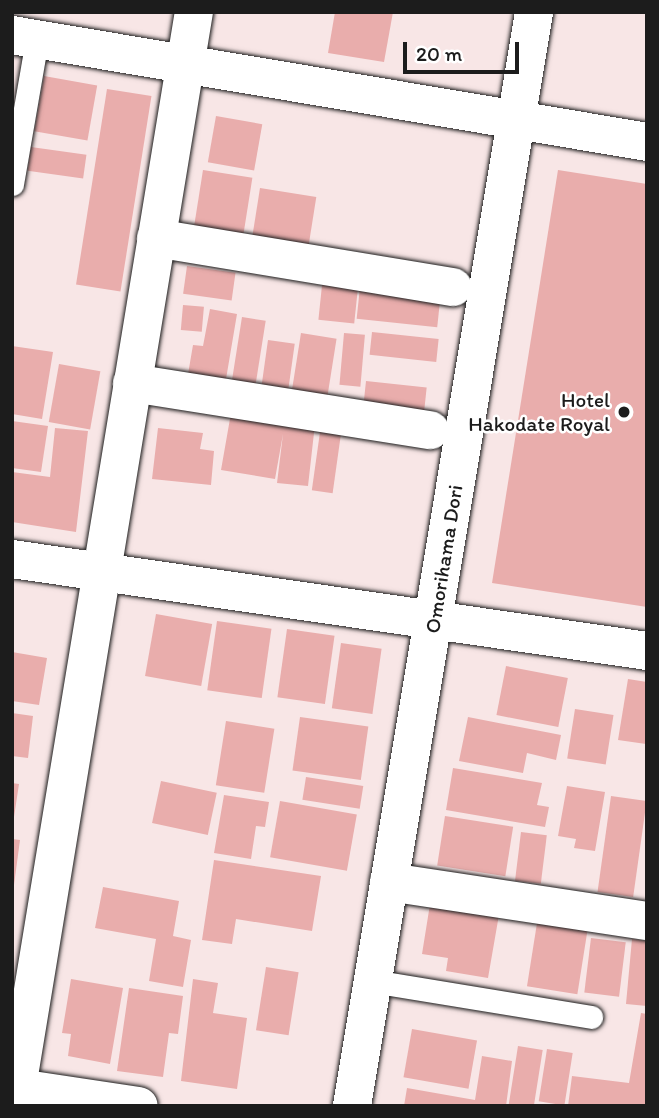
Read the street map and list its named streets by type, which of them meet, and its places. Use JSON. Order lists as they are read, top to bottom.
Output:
{
  "streets": {
    "street": ["Omorihama Dori"]
  },
  "places": ["Hotel Hakodate Royal"],
  "scale_bar": "20 m"
}
